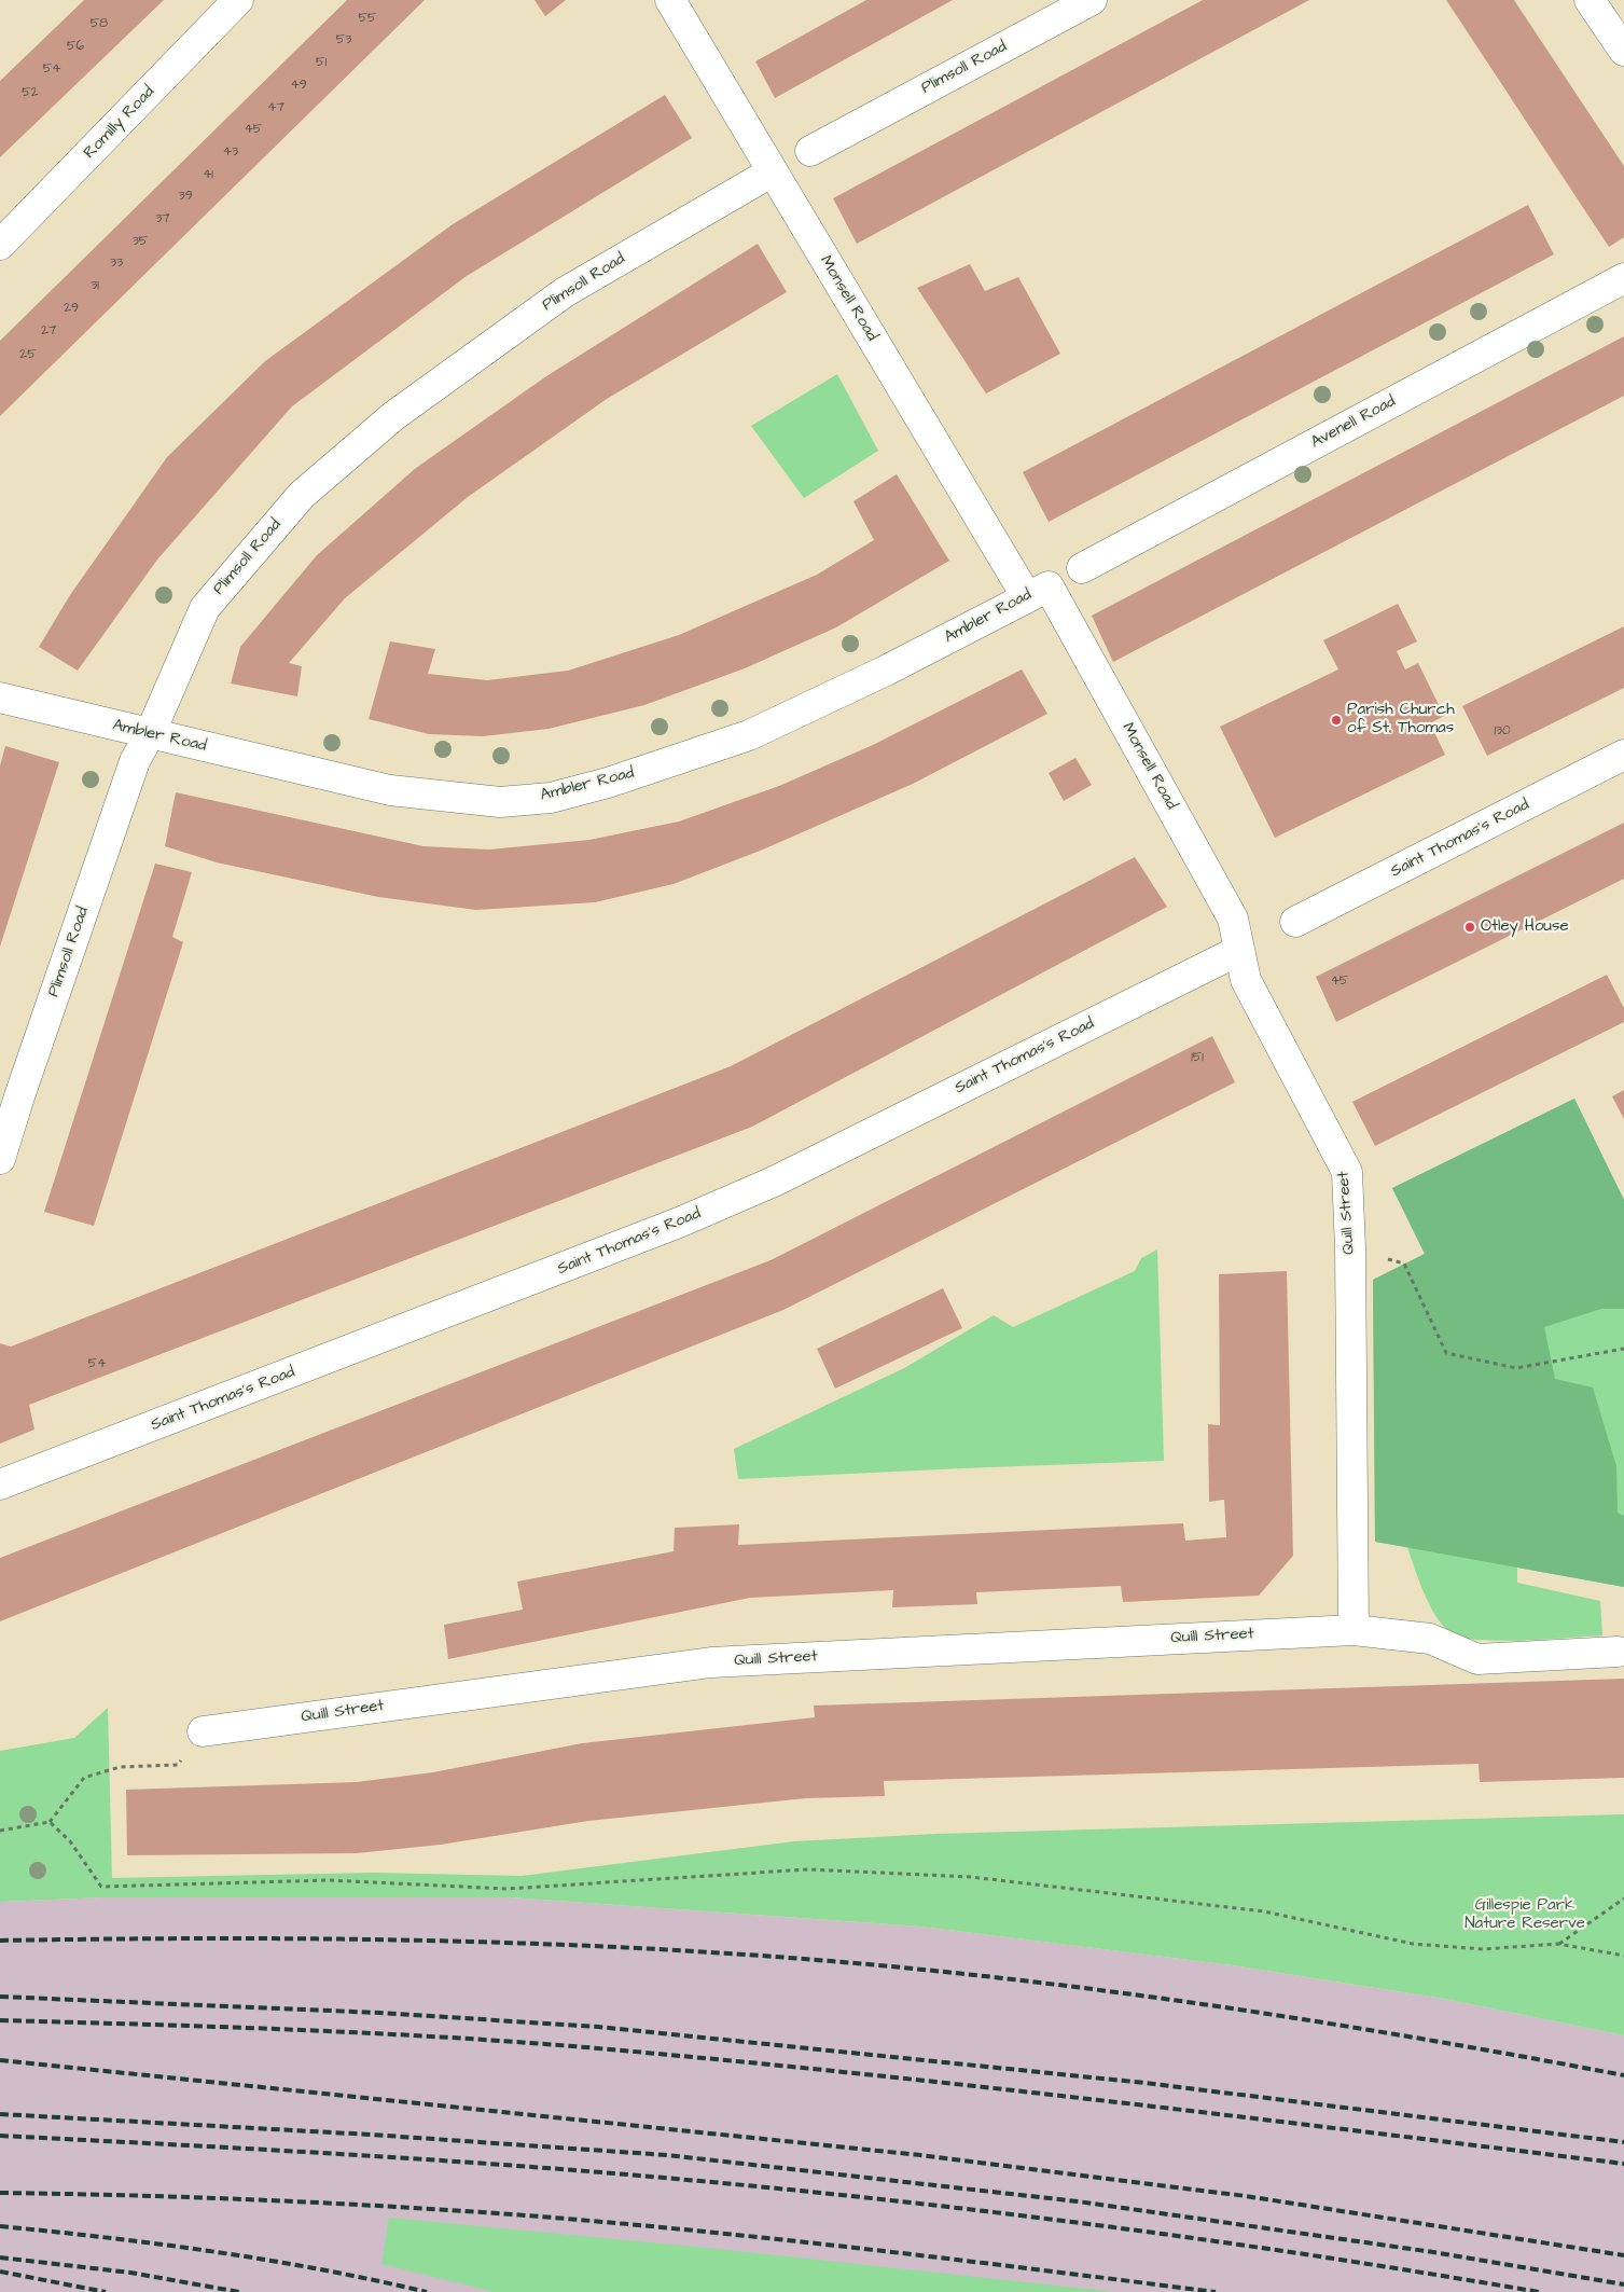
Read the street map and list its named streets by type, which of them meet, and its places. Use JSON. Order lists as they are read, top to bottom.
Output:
{
  "streets": {
    "street": [
      "Plimsoll Road",
      "Romilly Road",
      "Monsell Road",
      "Avenell Road",
      "Ambler Road",
      "Saint Thomas's Road",
      "Quill Street"
    ]
  },
  "crossings": [
    ["Plimsoll Road", "Monsell Road"],
    ["Plimsoll Road", "Ambler Road"],
    ["Monsell Road", "Ambler Road"],
    ["Monsell Road", "Saint Thomas's Road"],
    ["Monsell Road", "Quill Street"],
    ["Saint Thomas's Road", "Quill Street"]
  ],
  "parks": ["Gillespie Park Nature Reserve"],
  "places": ["Parish Church of St. Thomas", "Otley House"],
  "house_numbers": [
    "55",
    "58",
    "53",
    "56",
    "51",
    "54",
    "49",
    "52",
    "47",
    "45",
    "43",
    "41",
    "39",
    "37",
    "35",
    "33",
    "31",
    "29",
    "27",
    "25",
    "130",
    "45",
    "151",
    "54"
  ]
}
